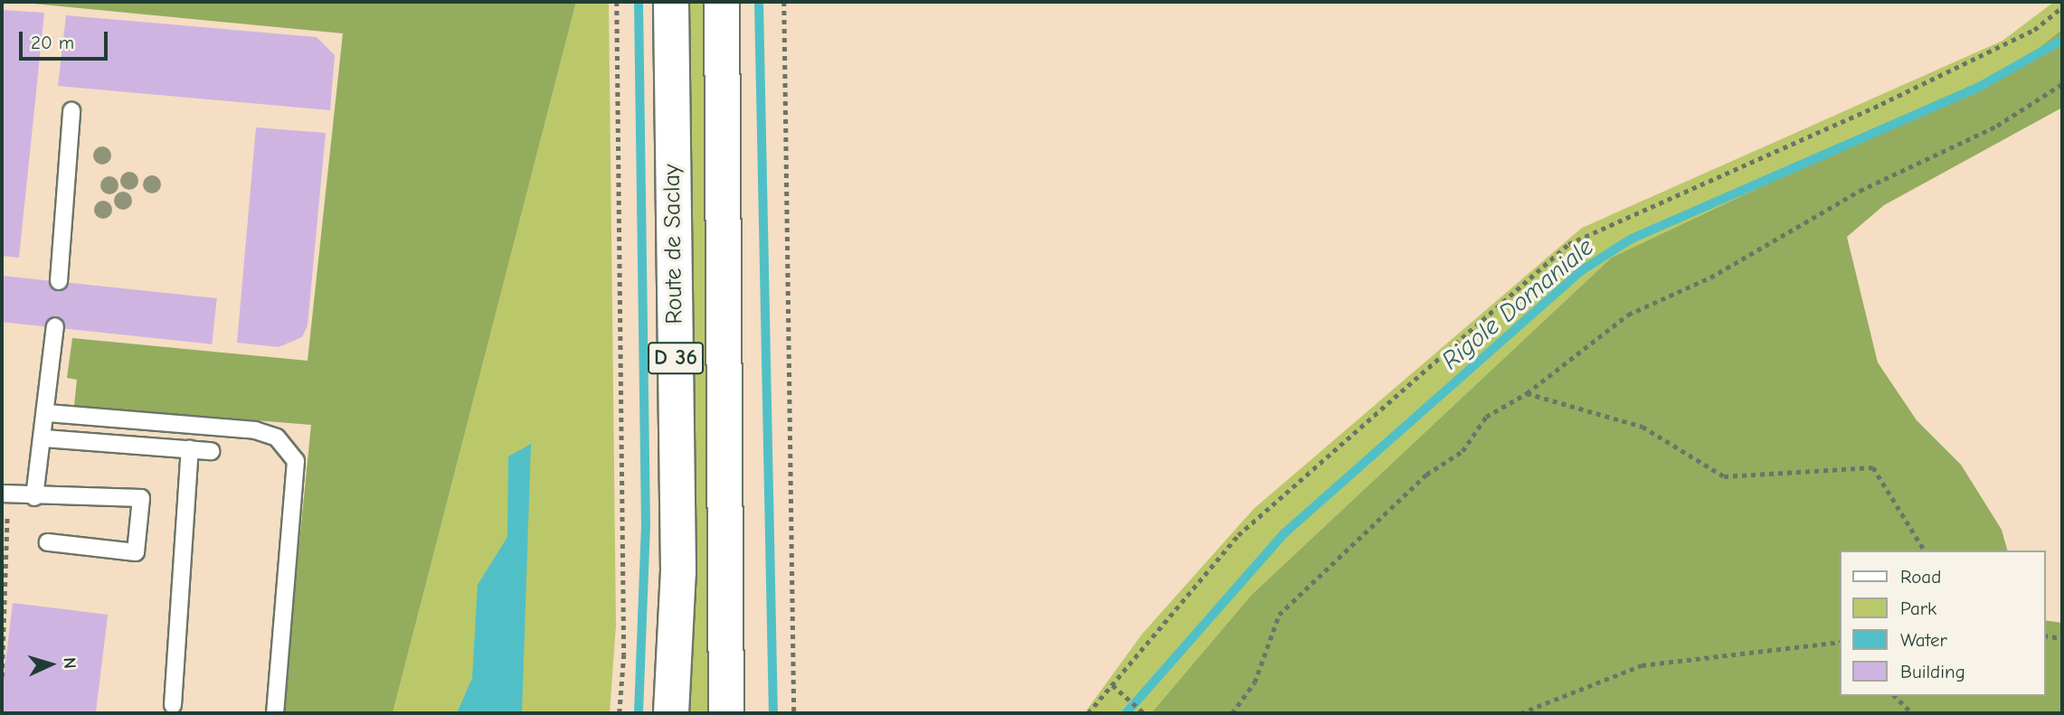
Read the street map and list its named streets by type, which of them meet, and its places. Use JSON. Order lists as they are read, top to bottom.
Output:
{
  "streets": {
    "main road": ["Route de Saclay", "D 36"]
  },
  "water": ["Rigole Domaniale"],
  "legend": [
    "Road",
    "Park",
    "Water",
    "Building"
  ],
  "scale_bar": "20 m",
  "north": "right"
}
